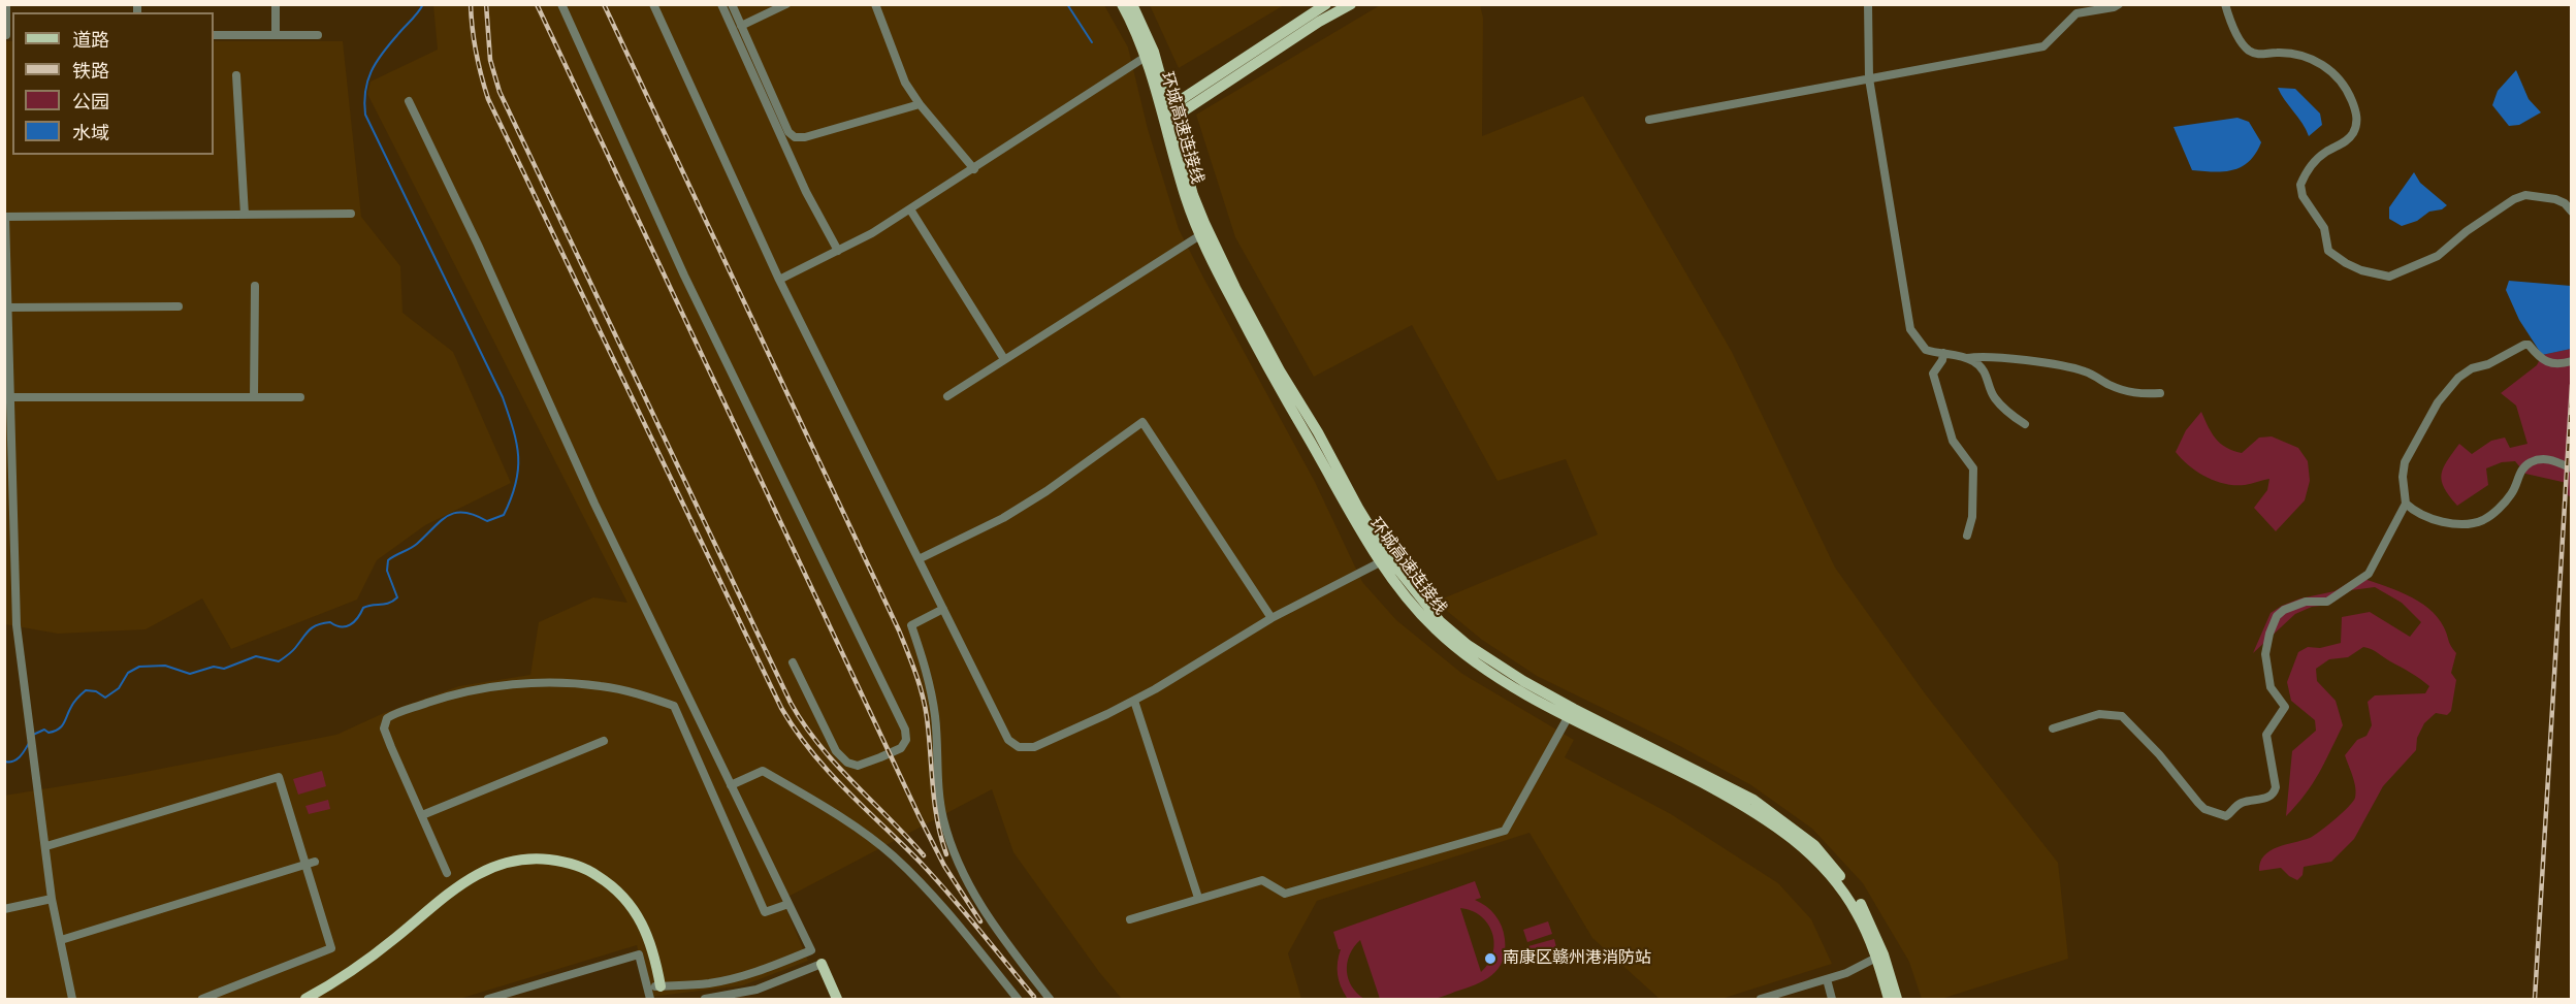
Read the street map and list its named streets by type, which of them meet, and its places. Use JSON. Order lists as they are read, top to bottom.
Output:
{
  "streets": {
    "main road": ["环城高速连接线"]
  },
  "places": ["南康区赣州港消防站"],
  "legend": [
    "道路",
    "铁路",
    "公园",
    "水域"
  ]
}
